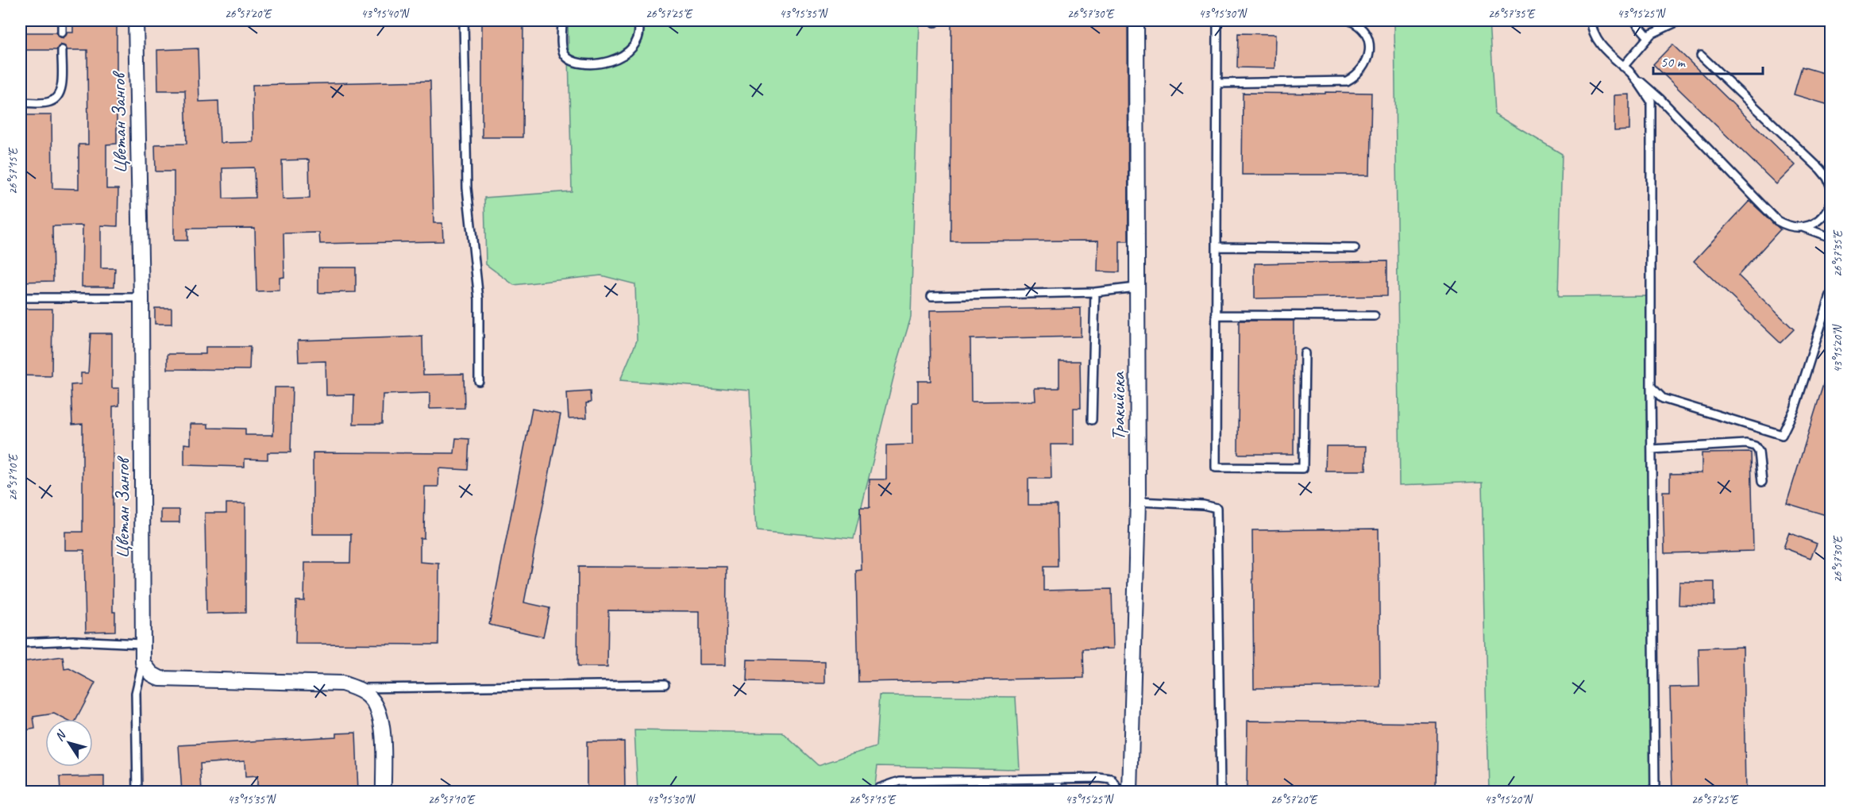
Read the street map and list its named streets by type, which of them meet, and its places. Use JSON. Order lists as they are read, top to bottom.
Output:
{
  "streets": {
    "street": ["Цветан Зангов", "Тракийска"]
  },
  "scale_bar": "50 m",
  "north": "top left",
  "coordinates": [
    "26°57'20\"E",
    "43°15'40\"N",
    "26°57'25\"E",
    "43°15'35\"N",
    "26°57'30\"E",
    "43°15'30\"N",
    "26°57'35\"E",
    "43°15'25\"N",
    "26°57'15\"E",
    "43°15'20\"N",
    "26°57'10\"E"
  ]
}
